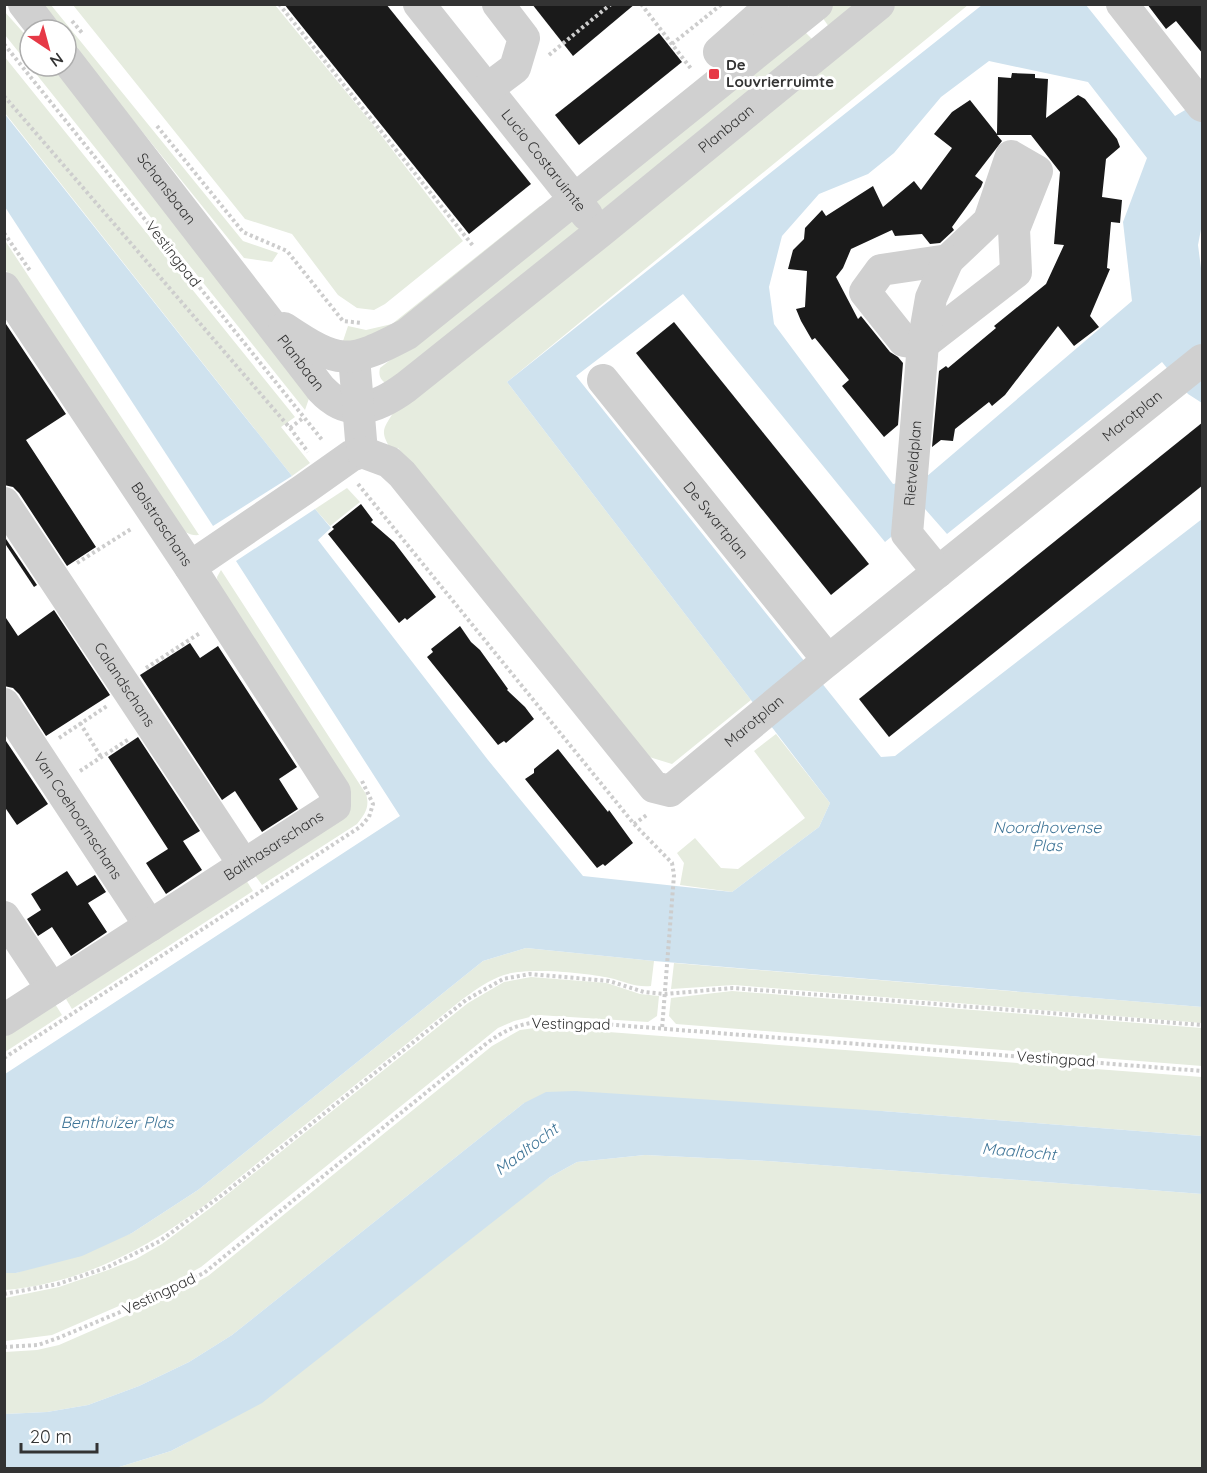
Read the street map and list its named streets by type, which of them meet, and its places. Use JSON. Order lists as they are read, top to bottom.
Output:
{
  "streets": {
    "street": [
      "Planbaan",
      "Lucio Costaruimte",
      "Schansbaan",
      "Marotplan",
      "Rietveldplan",
      "Bolstraschans",
      "De Swartplan",
      "Calandschans",
      "Van Coehoornschans",
      "Balthasarschans"
    ],
    "path": ["Vestingpad"]
  },
  "crossings": [
    ["Planbaan", "Lucio Costaruimte"],
    ["Planbaan", "Schansbaan"],
    ["Vestingpad", "Marotplan"],
    ["Vestingpad", "Bolstraschans"],
    ["Marotplan", "Rietveldplan"],
    ["Marotplan", "Bolstraschans"],
    ["Marotplan", "De Swartplan"],
    ["Bolstraschans", "Balthasarschans"],
    ["Calandschans", "Balthasarschans"],
    ["Van Coehoornschans", "Balthasarschans"]
  ],
  "water": ["Noordhovense Plas", "Benthuizer Plas", "Maaltocht"],
  "places": {
    "transit": ["De Louvrierruimte"]
  },
  "scale_bar": "20 m",
  "north": "bottom right"
}
